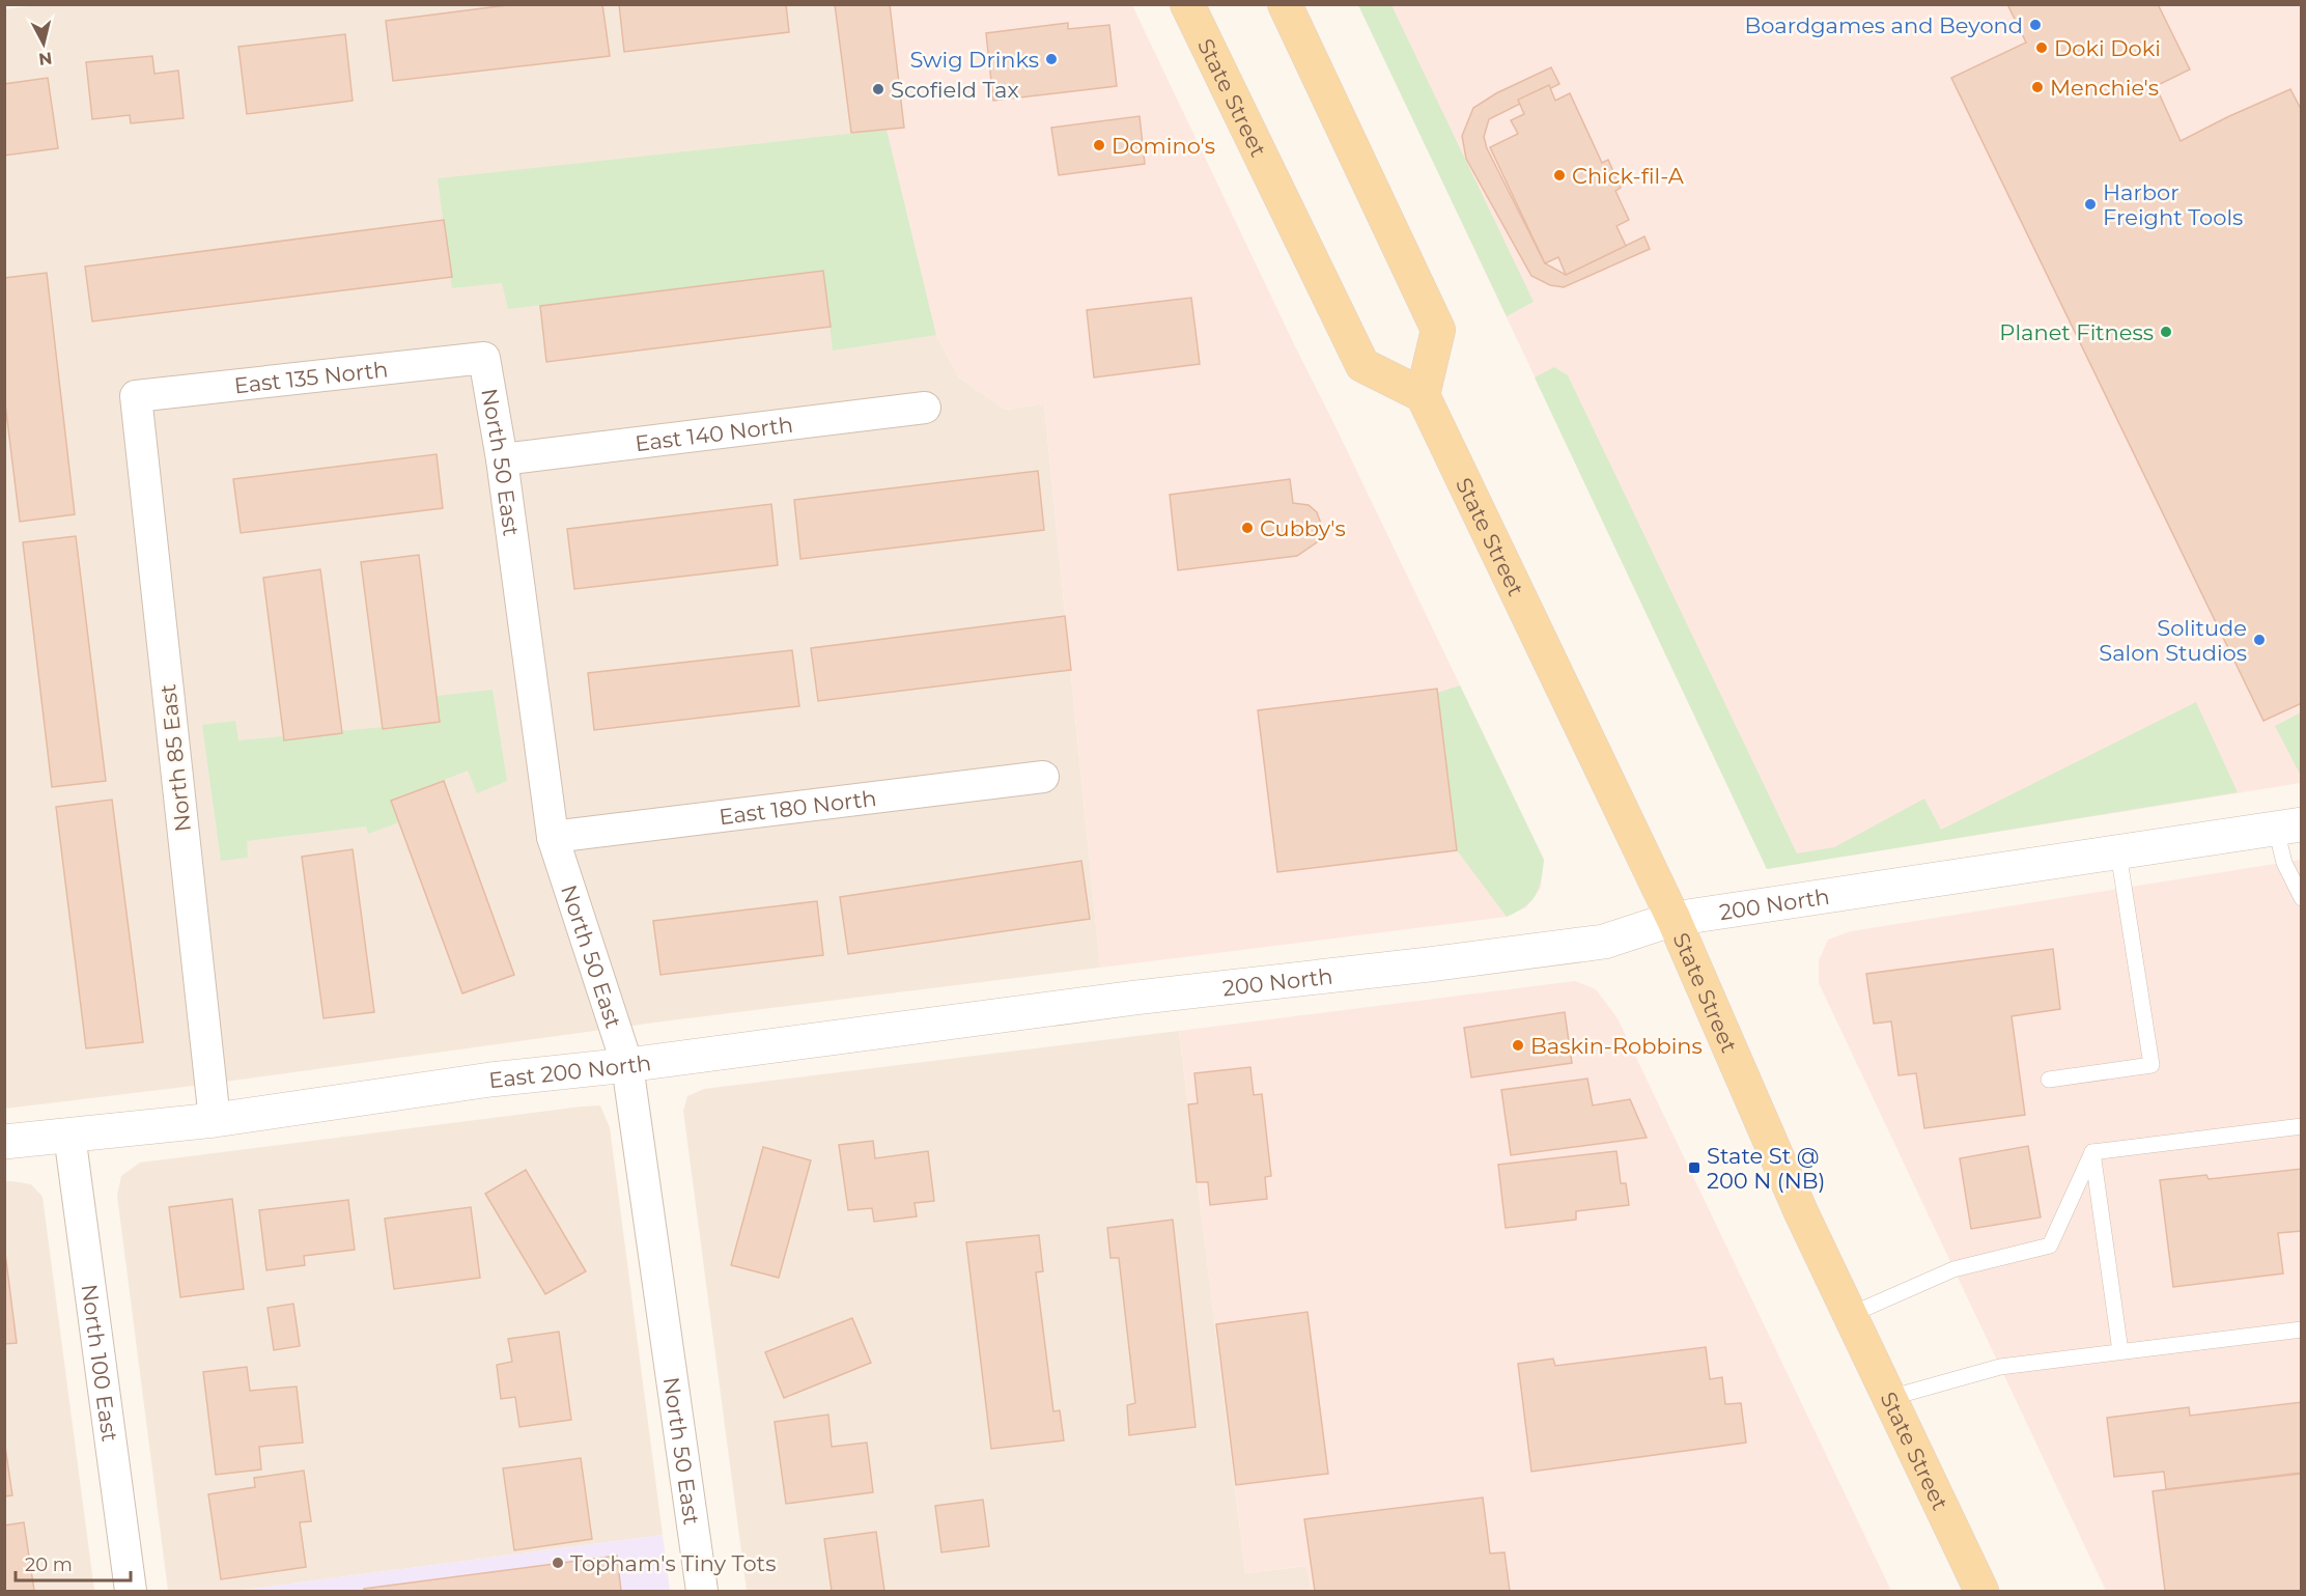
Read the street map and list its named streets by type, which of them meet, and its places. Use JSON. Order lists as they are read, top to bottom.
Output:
{
  "streets": {
    "main road": ["State Street"],
    "street": [
      "East 135 North",
      "East 140 North",
      "North 50 East",
      "North 85 East",
      "East 180 North",
      "200 North",
      "East 200 North",
      "North 100 East"
    ]
  },
  "crossings": [
    ["State Street", "200 North"],
    ["East 135 North", "North 50 East"],
    ["East 135 North", "North 85 East"],
    ["East 140 North", "North 50 East"],
    ["North 50 East", "East 180 North"],
    ["North 50 East", "East 200 North"],
    ["North 85 East", "East 200 North"],
    ["200 North", "East 200 North"],
    ["East 200 North", "North 100 East"]
  ],
  "places": {
    "other": [
      "Boardgames and Beyond",
      "Doki Doki",
      "Swig Drinks",
      "Menchie's",
      "Scofield Tax",
      "Domino's",
      "Chick-fil-A",
      "Harbor Freight Tools",
      "Planet Fitness",
      "Cubby's",
      "Solitude Salon Studios",
      "Baskin-Robbins",
      "Topham's Tiny Tots"
    ],
    "transit": ["State St @ 200 N (NB)"]
  },
  "scale_bar": "20 m",
  "north": "bottom"
}
